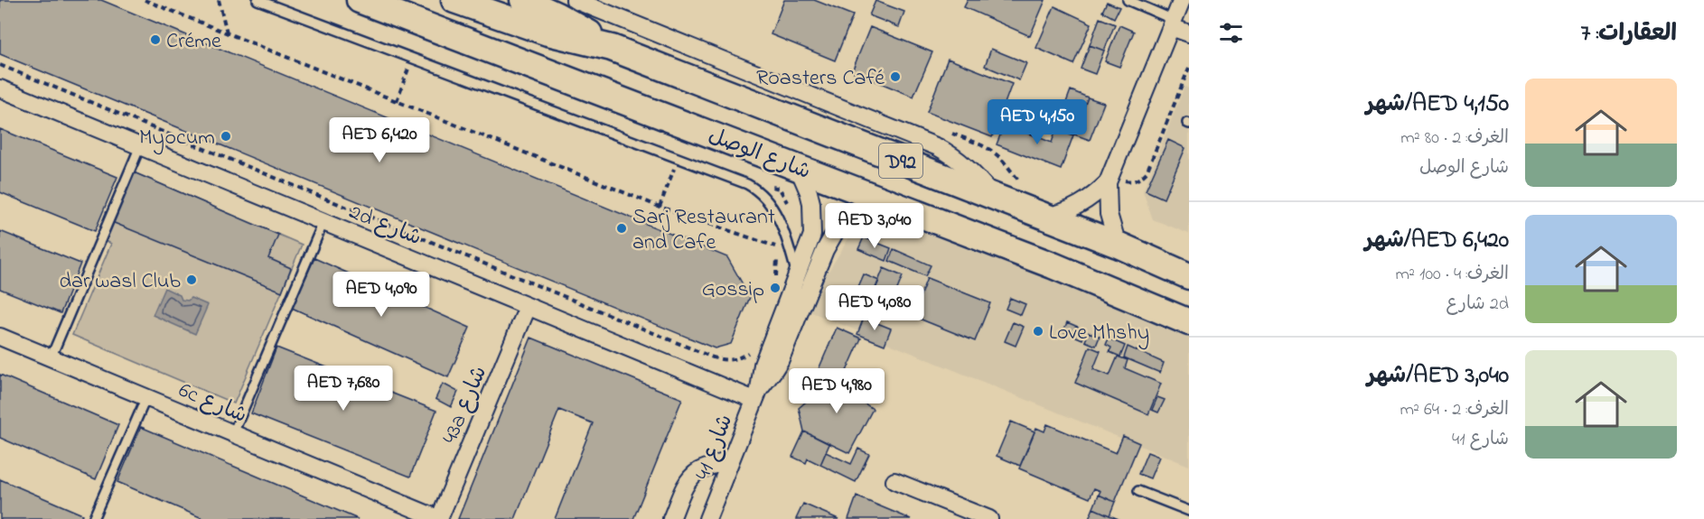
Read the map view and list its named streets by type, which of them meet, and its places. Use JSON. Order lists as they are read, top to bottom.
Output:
{
  "streets": {
    "main road": ["شارع الوصل", "D92"],
    "street": [
      "2d شارع",
      "6c شارع",
      "43a شارع",
      "شارع 41"
    ]
  },
  "crossings": [
    ["شارع الوصل", "شارع 41"],
    ["2d شارع", "43a شارع"],
    ["2d شارع", "شارع 41"],
    ["6c شارع", "43a شارع"]
  ],
  "places": [
    "Créme",
    "Roasters Café",
    "Myocum",
    "Sarj Restaurant and Cafe",
    "dar wasl Club",
    "Gossip",
    "Love Mhshy"
  ],
  "page": {
    "heading": "العقارات: 7",
    "list": [
      {
        "name": "AED 4,150/شهر",
        "note": "الغرف: 2 · 80 m² · شارع الوصل"
      },
      {
        "name": "AED 6,420/شهر",
        "note": "الغرف: 4 · 100 m² · 2d شارع"
      },
      {
        "name": "AED 3,040/شهر",
        "note": "الغرف: 2 · 64 m² · شارع 41"
      }
    ],
    "price": [
      "AED 4,150",
      "AED 6,420",
      "AED 3,040",
      "AED 4,090",
      "AED 4,080",
      "AED 7,680",
      "AED 4,980"
    ]
  }
}
